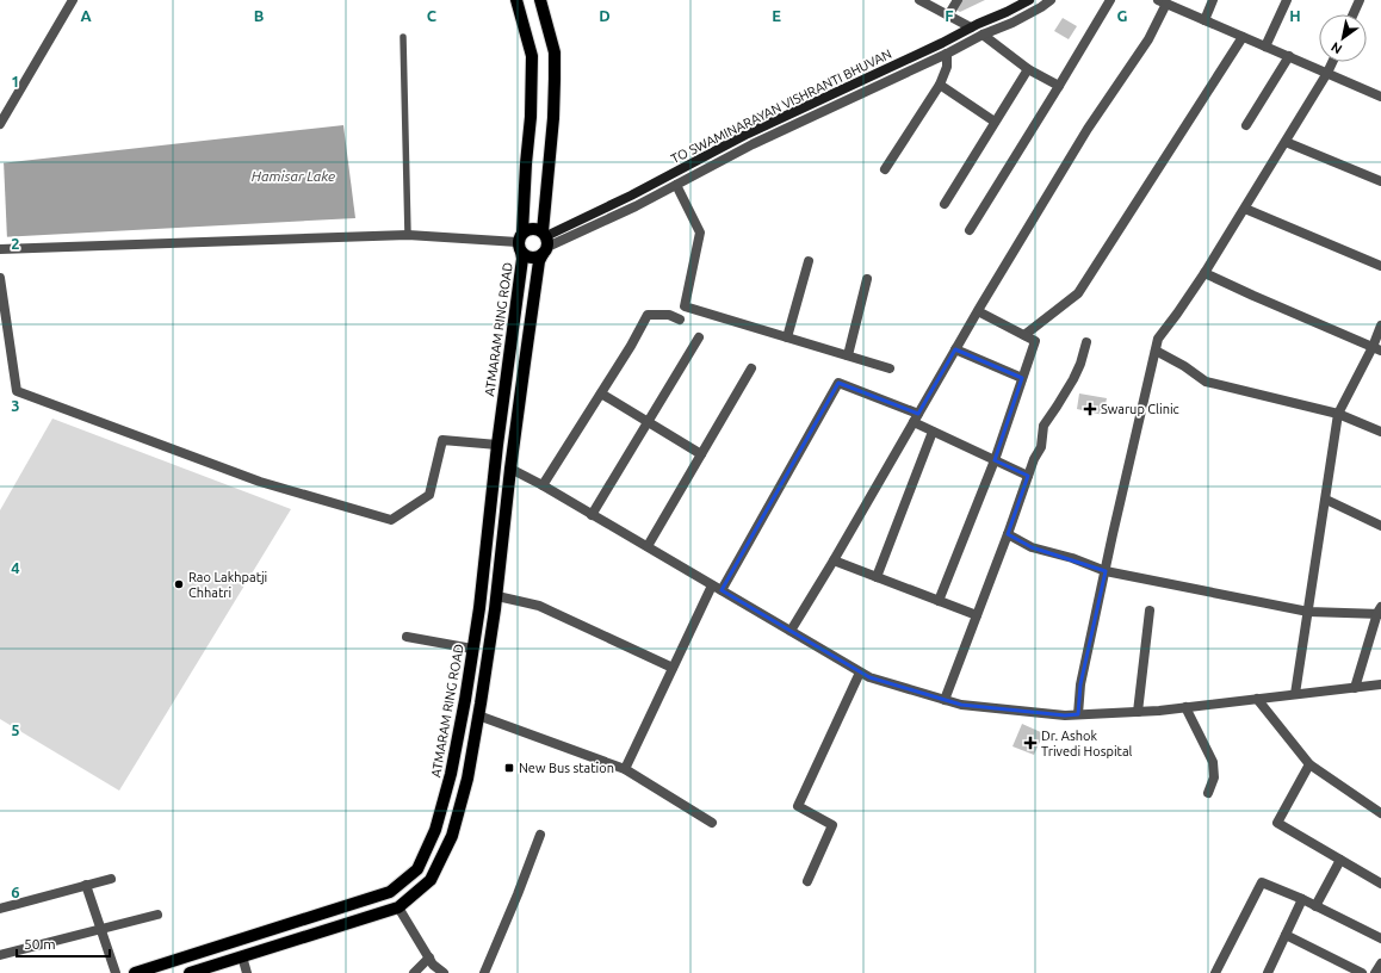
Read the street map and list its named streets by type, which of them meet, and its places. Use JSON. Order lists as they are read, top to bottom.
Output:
{
  "streets": {
    "main road": ["TO SWAMINARAYAN VISHRANTI BHUVAN", "ATMARAM RING ROAD"]
  },
  "crossings": [
    ["TO SWAMINARAYAN VISHRANTI BHUVAN", "ATMARAM RING ROAD"]
  ],
  "water": ["Hamisar Lake"],
  "places": {
    "health": ["Swarup Clinic", "Dr. Ashok Trivedi Hospital"],
    "other": ["Rao Lakhpatji Chhatri"],
    "transit": ["New Bus station"]
  },
  "scale_bar": "50 m",
  "north": "bottom left",
  "grid": {
    "columns": [
      "A",
      "B",
      "C",
      "D",
      "E",
      "F",
      "G",
      "H"
    ],
    "rows": [
      "1",
      "2",
      "3",
      "4",
      "5",
      "6"
    ]
  }
}
